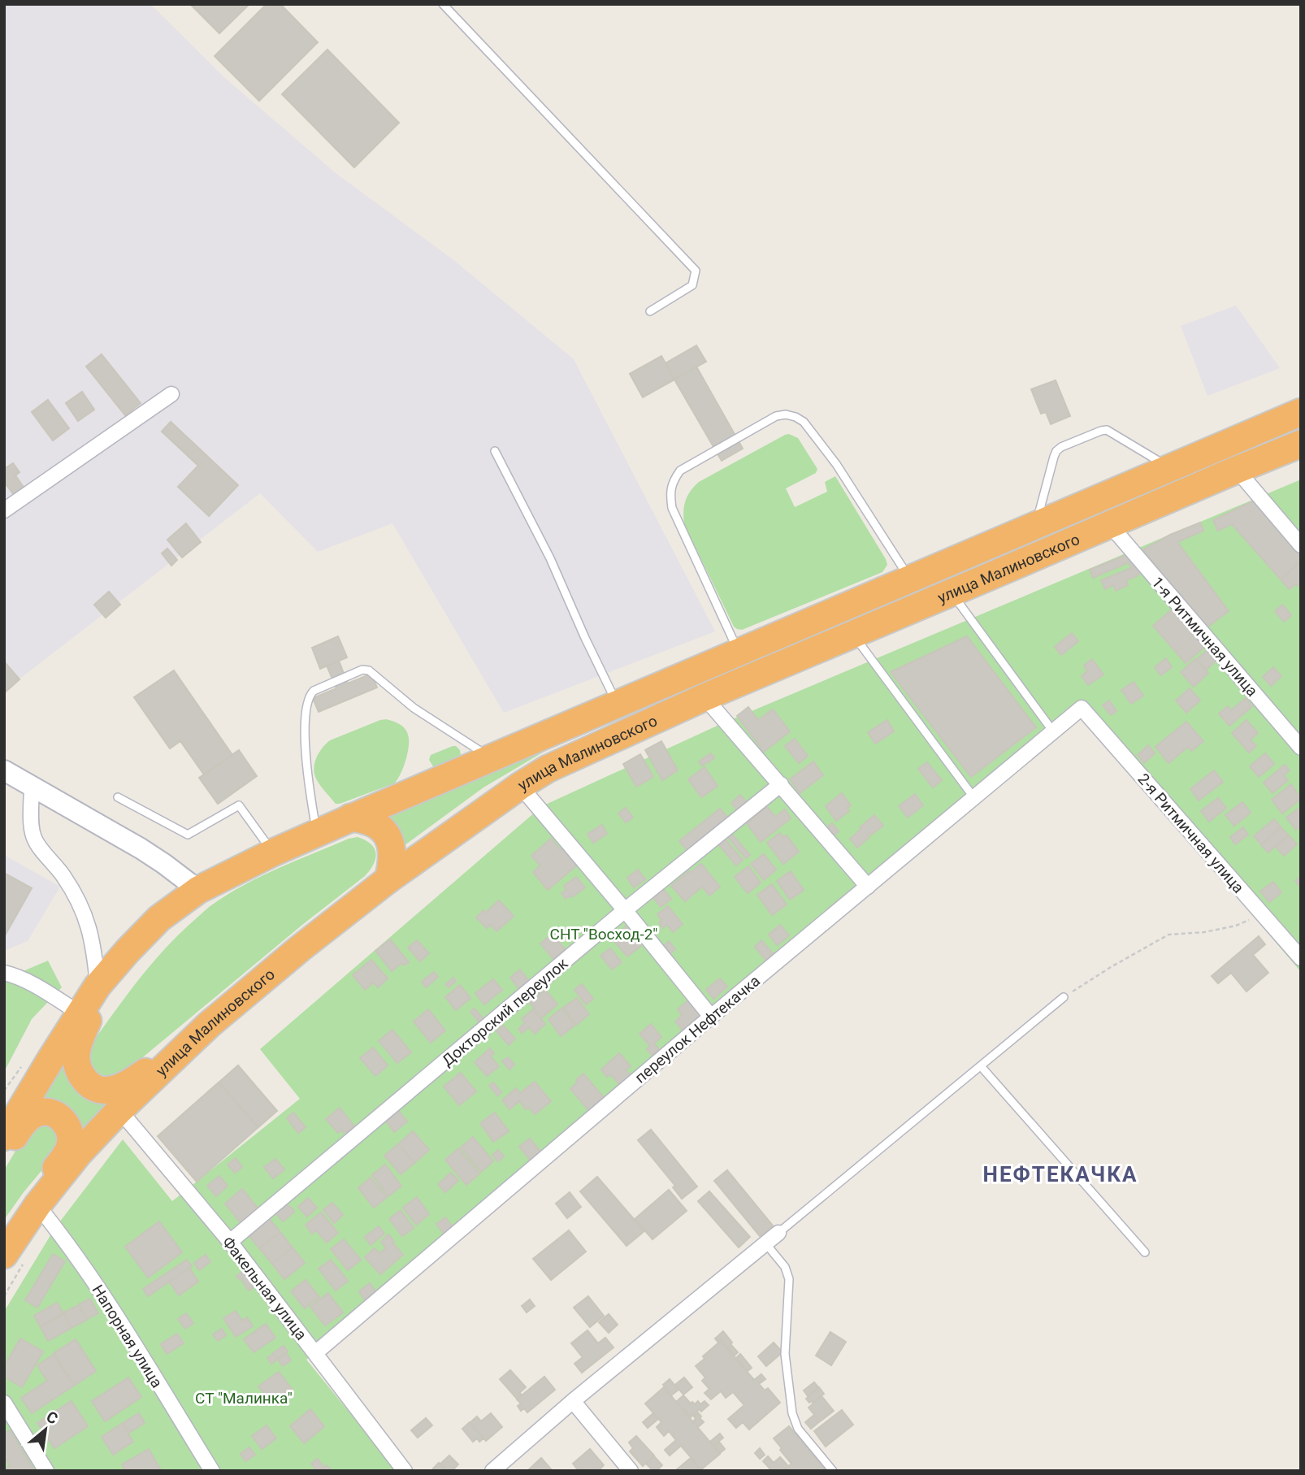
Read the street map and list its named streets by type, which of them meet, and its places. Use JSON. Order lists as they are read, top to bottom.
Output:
{
  "streets": {
    "highway": ["улица Малиновского"],
    "street": [
      "1-я Ритмичная улица",
      "2-я Ритмичная улица",
      "Докторский переулок",
      "переулок Нефтекачка",
      "Факельная улица",
      "Напорная улица"
    ]
  },
  "crossings": [
    ["улица Малиновского", "1-я Ритмичная улица"],
    ["улица Малиновского", "Факельная улица"],
    ["улица Малиновского", "Напорная улица"],
    ["2-я Ритмичная улица", "переулок Нефтекачка"],
    ["Докторский переулок", "Факельная улица"],
    ["переулок Нефтекачка", "Факельная улица"]
  ],
  "districts": ["НЕФТЕКАЧКА"],
  "parks": ["СНТ \"Восход-2\"", "СТ \"Малинка\""],
  "north": "top right"
}
